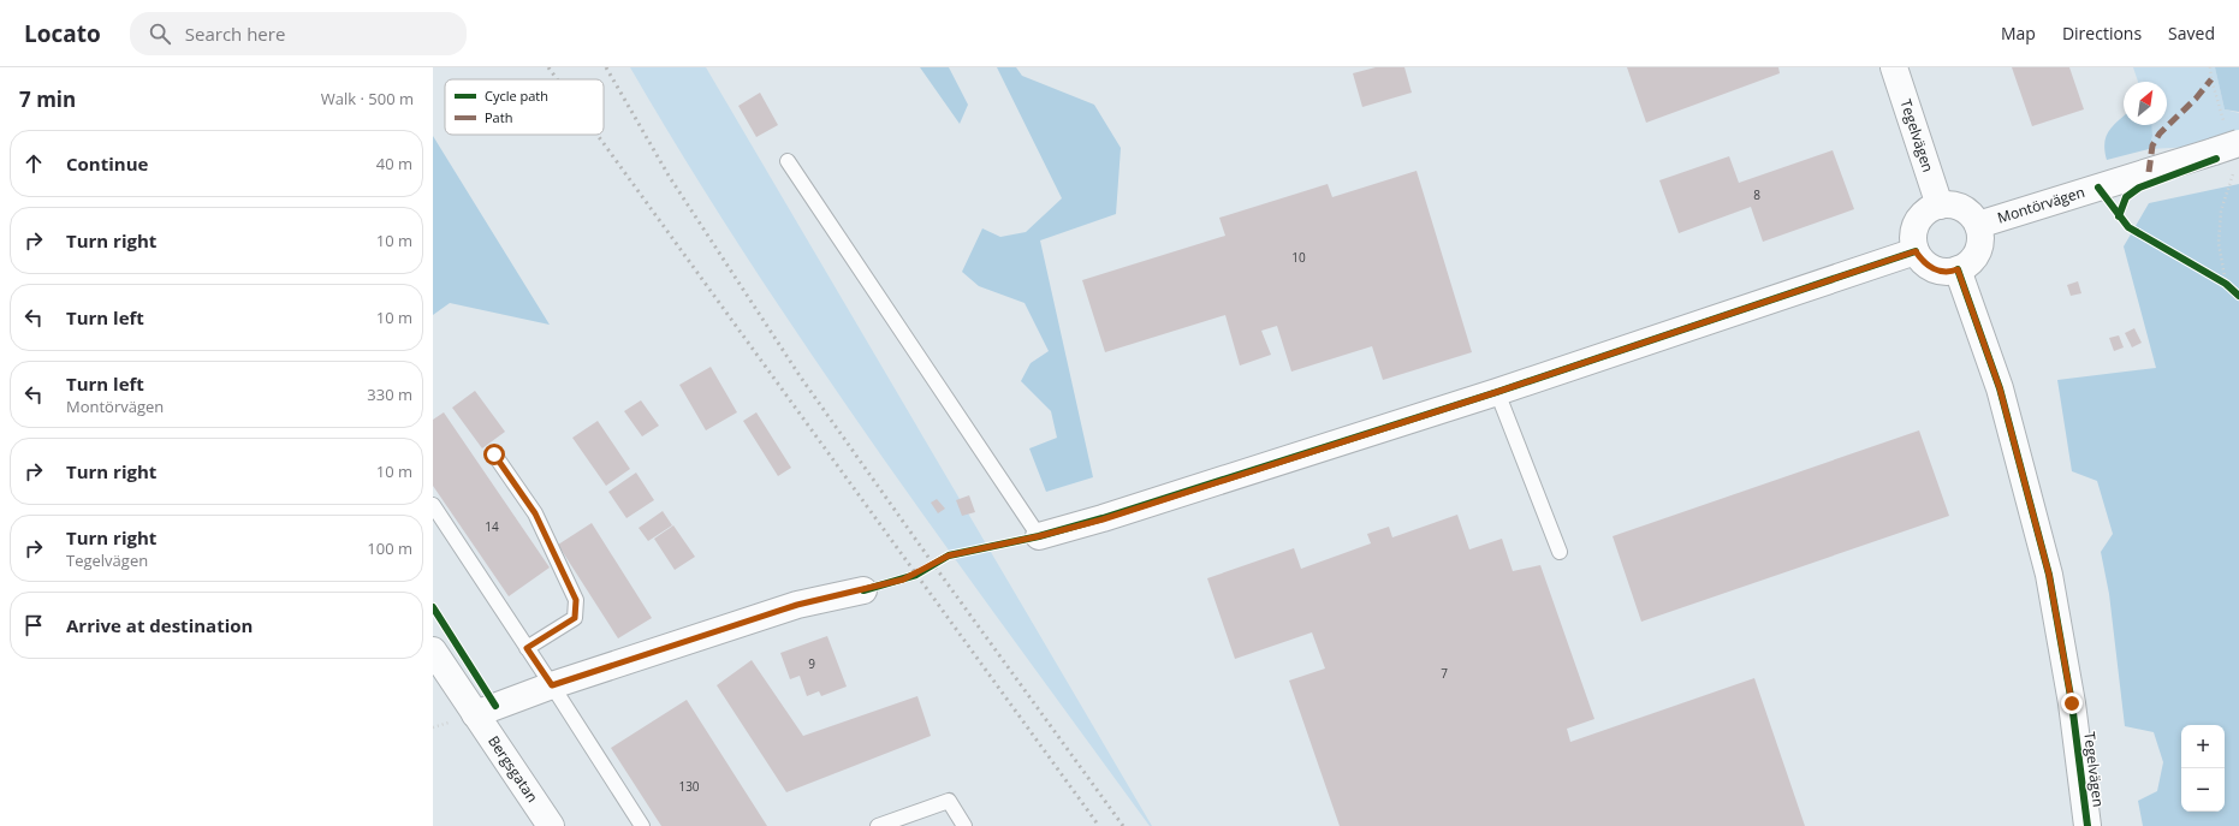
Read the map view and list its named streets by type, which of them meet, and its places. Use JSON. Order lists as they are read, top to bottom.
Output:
{
  "streets": {
    "main road": ["Tegelvägen", "Montörvägen", "Bergsgatan"]
  },
  "crossings": [
    ["Tegelvägen", "Montörvägen"]
  ],
  "house_numbers": [
    "8",
    "10",
    "14",
    "9",
    "7",
    "130"
  ],
  "legend": ["Cycle path", "Path"],
  "north": "top right",
  "page": {
    "header": "Locato",
    "search": "Search here",
    "nav": ["Map", "Directions", "Saved"],
    "heading": ["7 min", "Walk · 500 m"],
    "list": [
      ["Continue", "40 m"],
      ["Turn right", "10 m"],
      ["Turn left", "10 m"],
      ["Turn left", "Montörvägen", "330 m"],
      ["Turn right", "10 m"],
      ["Turn right", "Tegelvägen", "100 m"],
      "Arrive at destination"
    ],
    "map_buttons": ["+", "−"]
  }
}
